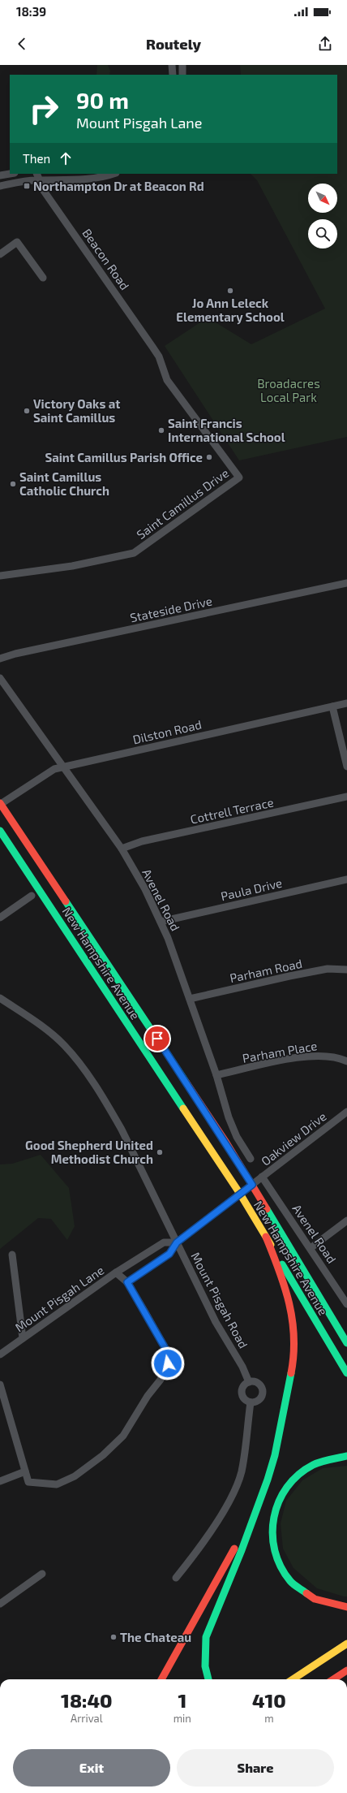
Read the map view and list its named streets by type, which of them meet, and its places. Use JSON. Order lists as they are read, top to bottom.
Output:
{
  "streets": {
    "main road": ["New Hampshire Avenue"],
    "street": [
      "Beacon Road",
      "Saint Camillus Drive",
      "Stateside Drive",
      "Dilston Road",
      "Cottrell Terrace",
      "Paula Drive",
      "Avenel Road",
      "Parham Road",
      "Parham Place",
      "Oakview Drive",
      "Mount Pisgah Lane",
      "Mount Pisgah Road"
    ]
  },
  "crossings": [
    ["Beacon Road", "Saint Camillus Drive"],
    ["Dilston Road", "Avenel Road"],
    ["Dilston Road", "New Hampshire Avenue"],
    ["Cottrell Terrace", "Avenel Road"],
    ["Paula Drive", "Avenel Road"],
    ["Avenel Road", "Parham Road"],
    ["Avenel Road", "Parham Place"],
    ["Avenel Road", "Oakview Drive"],
    ["New Hampshire Avenue", "Oakview Drive"],
    ["Oakview Drive", "Mount Pisgah Lane"],
    ["Oakview Drive", "Mount Pisgah Road"],
    ["Mount Pisgah Lane", "Mount Pisgah Road"]
  ],
  "parks": ["Broadacres Local Park"],
  "places": {
    "transit": ["Northampton Dr at Beacon Rd"],
    "other": [
      "Jo Ann Leleck Elementary School",
      "Victory Oaks at Saint Camillus",
      "Saint Francis International School",
      "Saint Camillus Parish Office",
      "Saint Camillus Catholic Church",
      "Good Shepherd United Methodist Church",
      "The Chateau"
    ]
  },
  "north": "bottom right",
  "page": {
    "status": "18:39",
    "header": "Routely",
    "turn": ["90 m", "Mount Pisgah Lane"],
    "then": "Then",
    "eta": [
      "18:40",
      "Arrival",
      "1",
      "min",
      "410",
      "m"
    ],
    "buttons": ["Exit", "Share"]
  }
}
